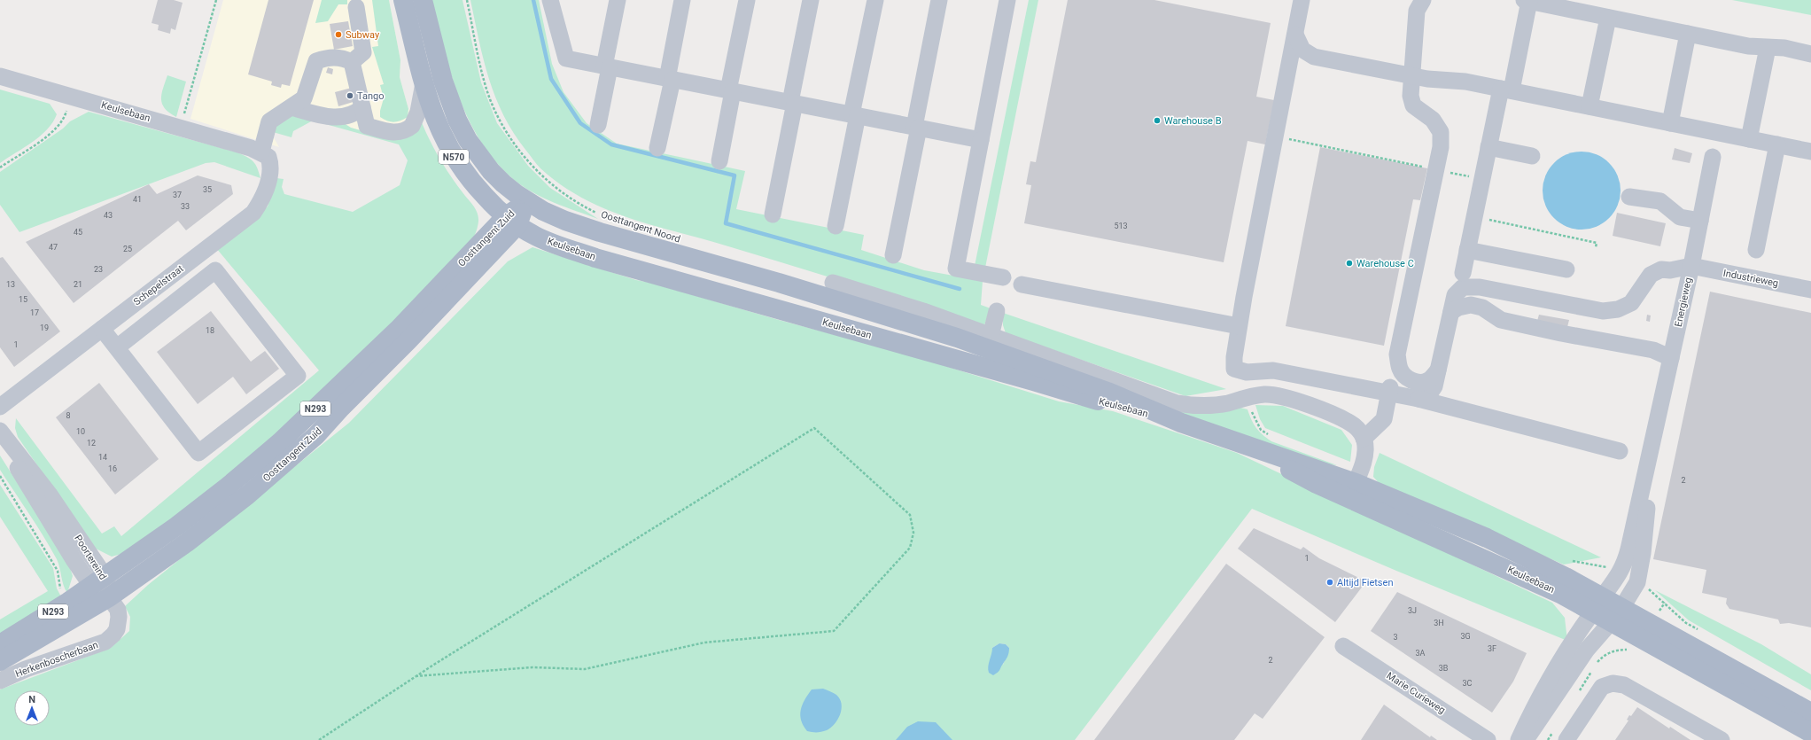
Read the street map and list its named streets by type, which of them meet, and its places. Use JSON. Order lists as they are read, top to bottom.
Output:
{
  "streets": {
    "main road": [
      "Keulsebaan",
      "N570",
      "Oosttangent Zuid",
      "N293"
    ],
    "street": [
      "Industrieweg",
      "Schepelstraat",
      "Energieweg",
      "Poortereind",
      "Herkenboscherbaan",
      "Marie Curieweg"
    ],
    "path": ["Oosttangent Noord"]
  },
  "crossings": [
    ["Keulsebaan", "N570"],
    ["Keulsebaan", "Oosttangent Zuid"],
    ["Keulsebaan", "Schepelstraat"],
    ["Keulsebaan", "Energieweg"],
    ["N570", "Oosttangent Zuid"],
    ["Oosttangent Zuid", "Poortereind"],
    ["Oosttangent Zuid", "Herkenboscherbaan"],
    ["Industrieweg", "Energieweg"],
    ["Poortereind", "Herkenboscherbaan"]
  ],
  "places": [
    "Subway",
    "Tango",
    "Warehouse B",
    "Warehouse C",
    "Altijd Fietsen"
  ],
  "house_numbers": [
    "35",
    "37",
    "41",
    "33",
    "43",
    "513",
    "45",
    "47",
    "25",
    "23",
    "13",
    "21",
    "15",
    "17",
    "19",
    "18",
    "1",
    "8",
    "10",
    "12",
    "14",
    "16",
    "2",
    "1",
    "3J",
    "3H",
    "3G",
    "3",
    "3F",
    "3A",
    "2",
    "3B",
    "3C"
  ],
  "north": "top"
}
